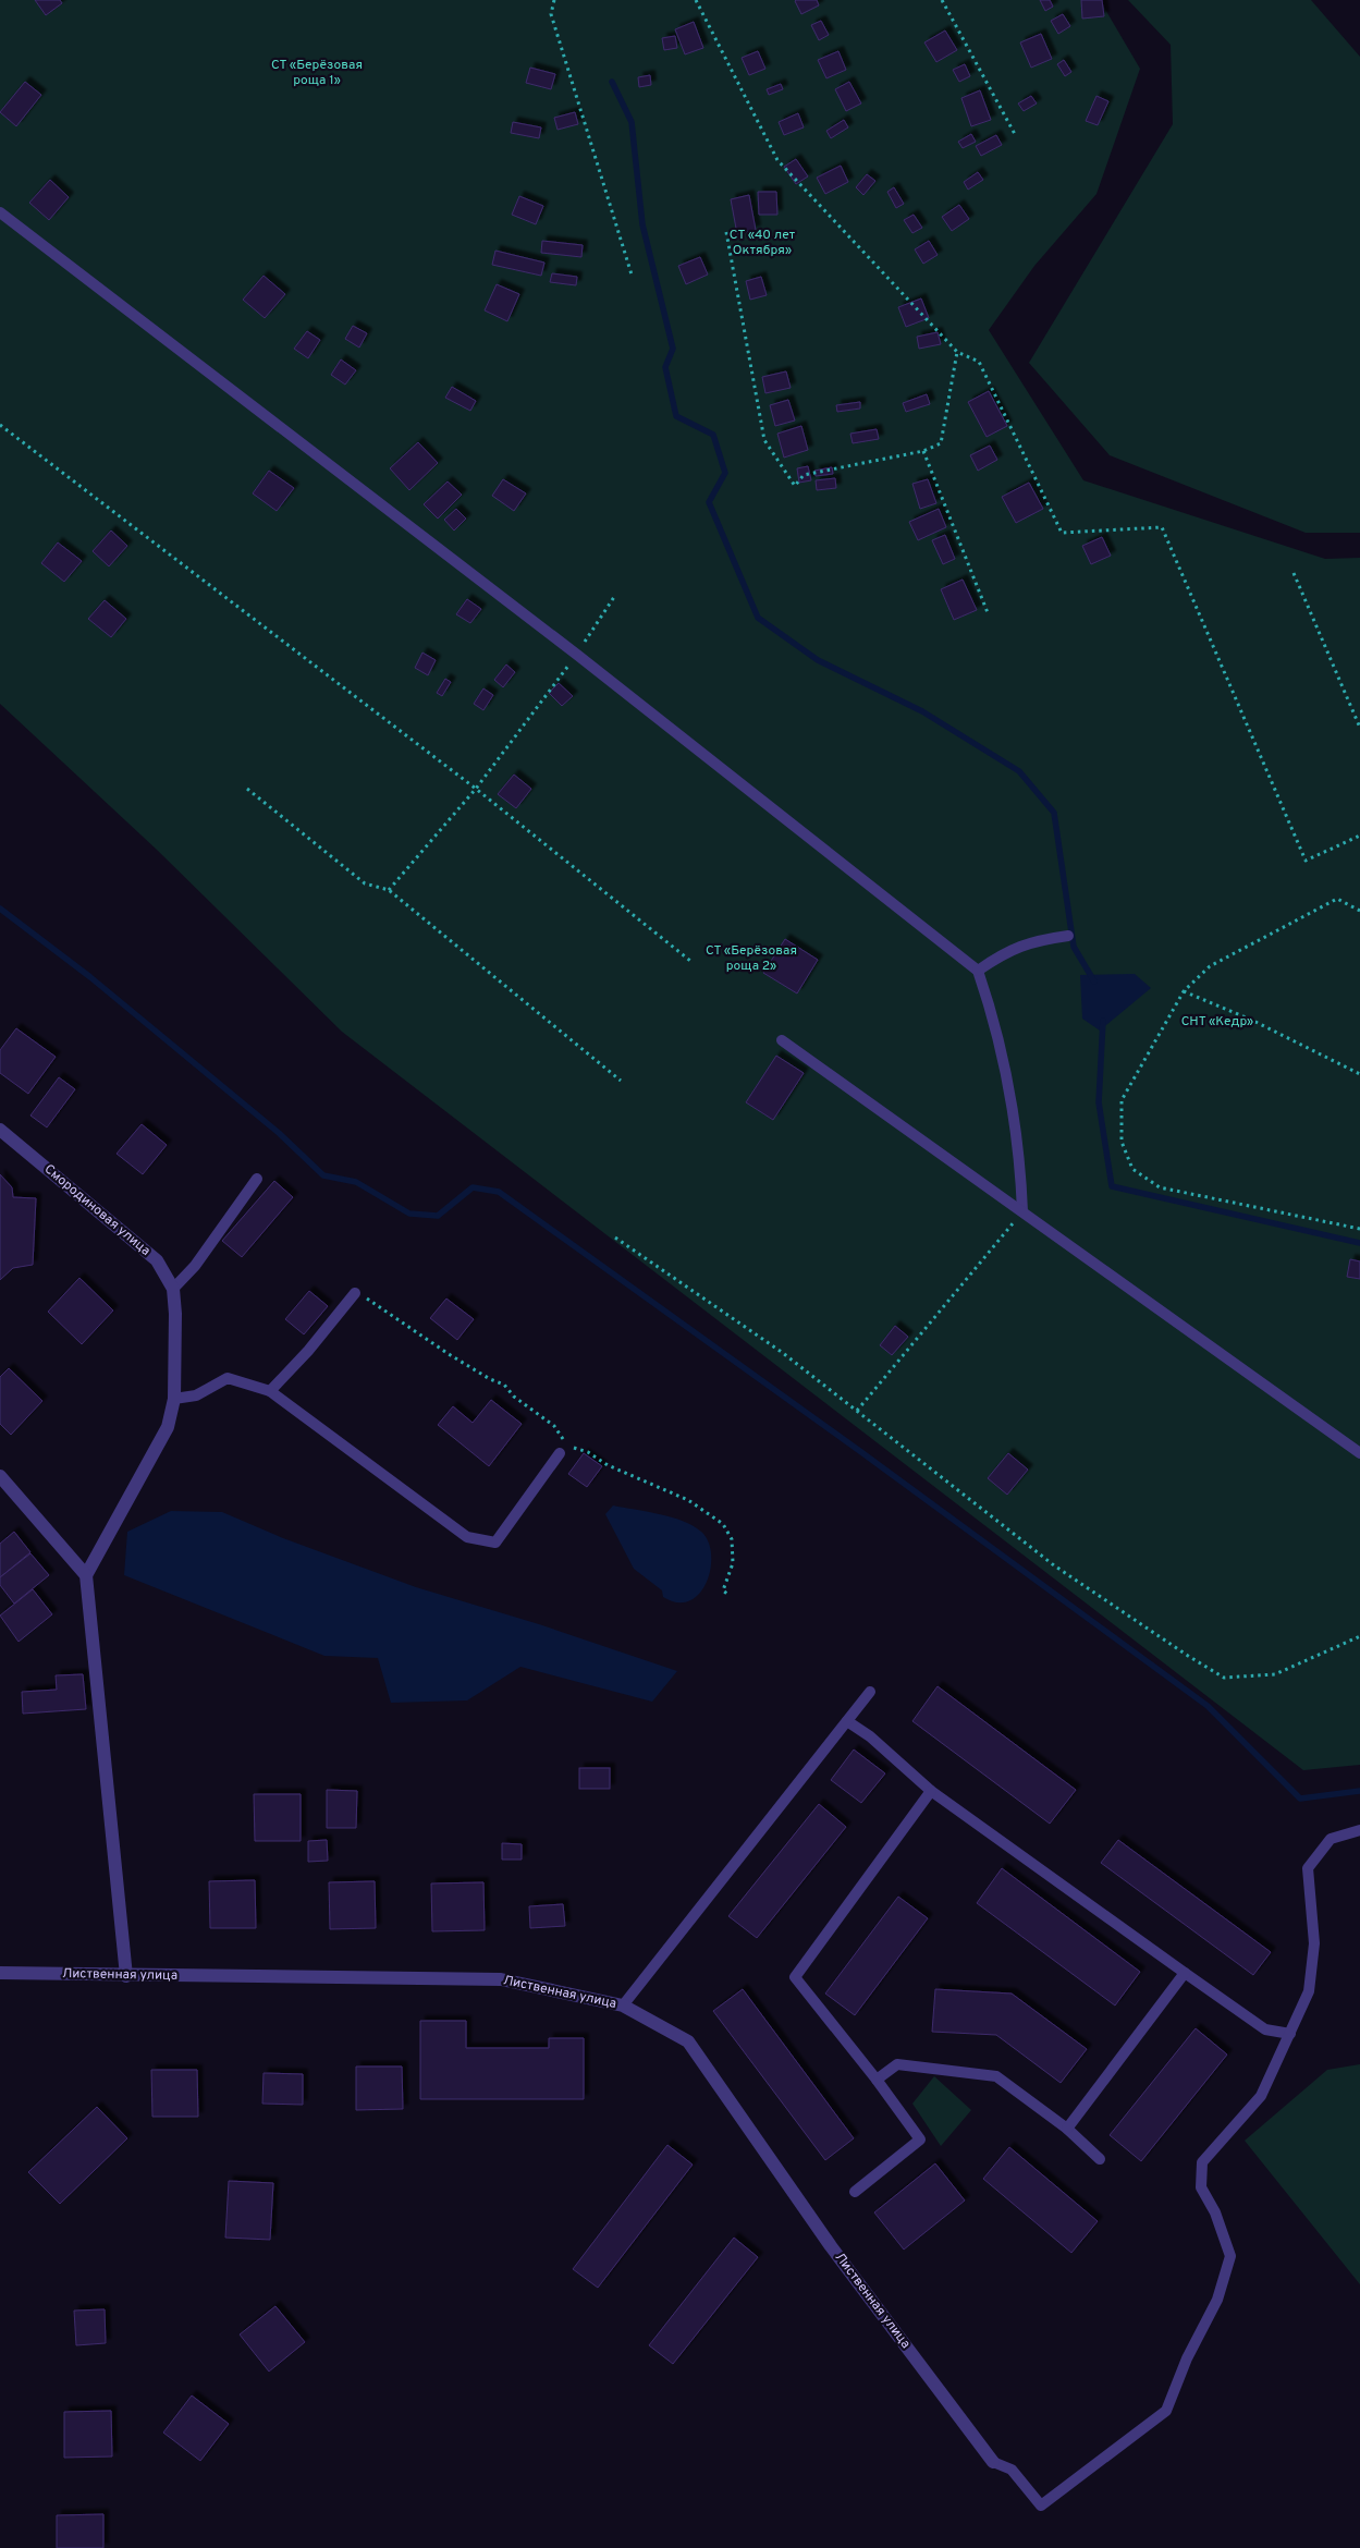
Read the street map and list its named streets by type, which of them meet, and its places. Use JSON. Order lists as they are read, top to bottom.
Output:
{
  "streets": {
    "street": ["Смородиновая улица", "Лиственная улица"]
  },
  "parks": [
    "СТ «Берёзовая роща 1»",
    "СТ «40 лет Октября»",
    "СТ «Берёзовая роща 2»",
    "СНТ «Кедр»"
  ]
}
